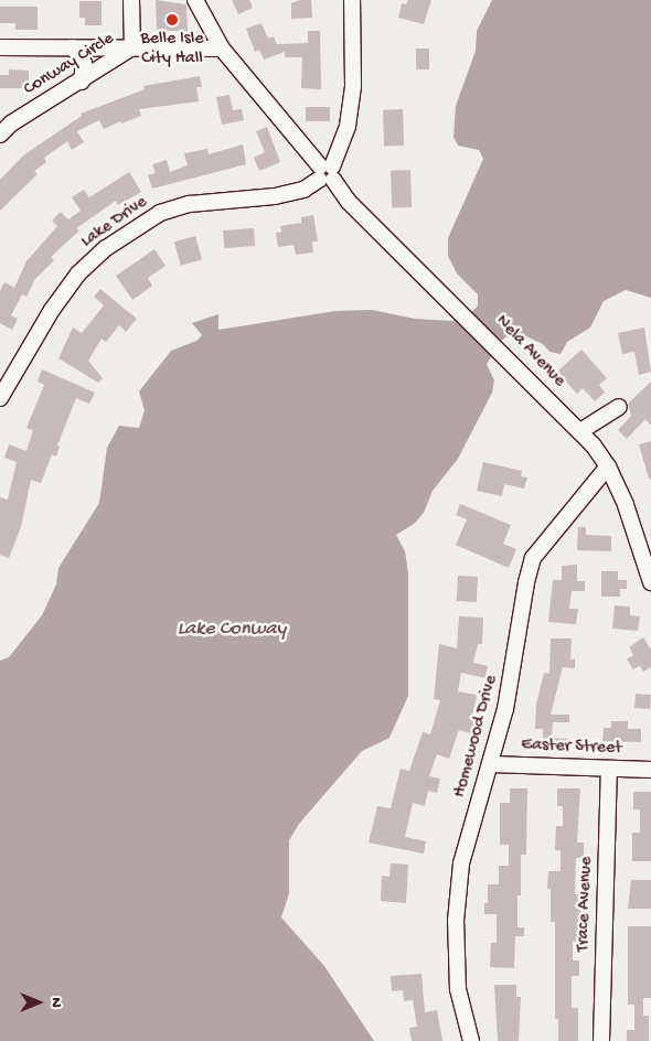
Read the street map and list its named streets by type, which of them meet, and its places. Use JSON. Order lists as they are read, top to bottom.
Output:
{
  "streets": {
    "street": [
      "Conway Circle",
      "Lake Drive",
      "Nela Avenue",
      "Homewood Drive",
      "Easter Street",
      "Trace Avenue"
    ]
  },
  "crossings": [
    ["Lake Drive", "Nela Avenue"],
    ["Nela Avenue", "Homewood Drive"],
    ["Homewood Drive", "Easter Street"],
    ["Easter Street", "Trace Avenue"]
  ],
  "water": ["Lake Conway"],
  "places": ["Belle Isle City Hall"],
  "north": "right"
}
